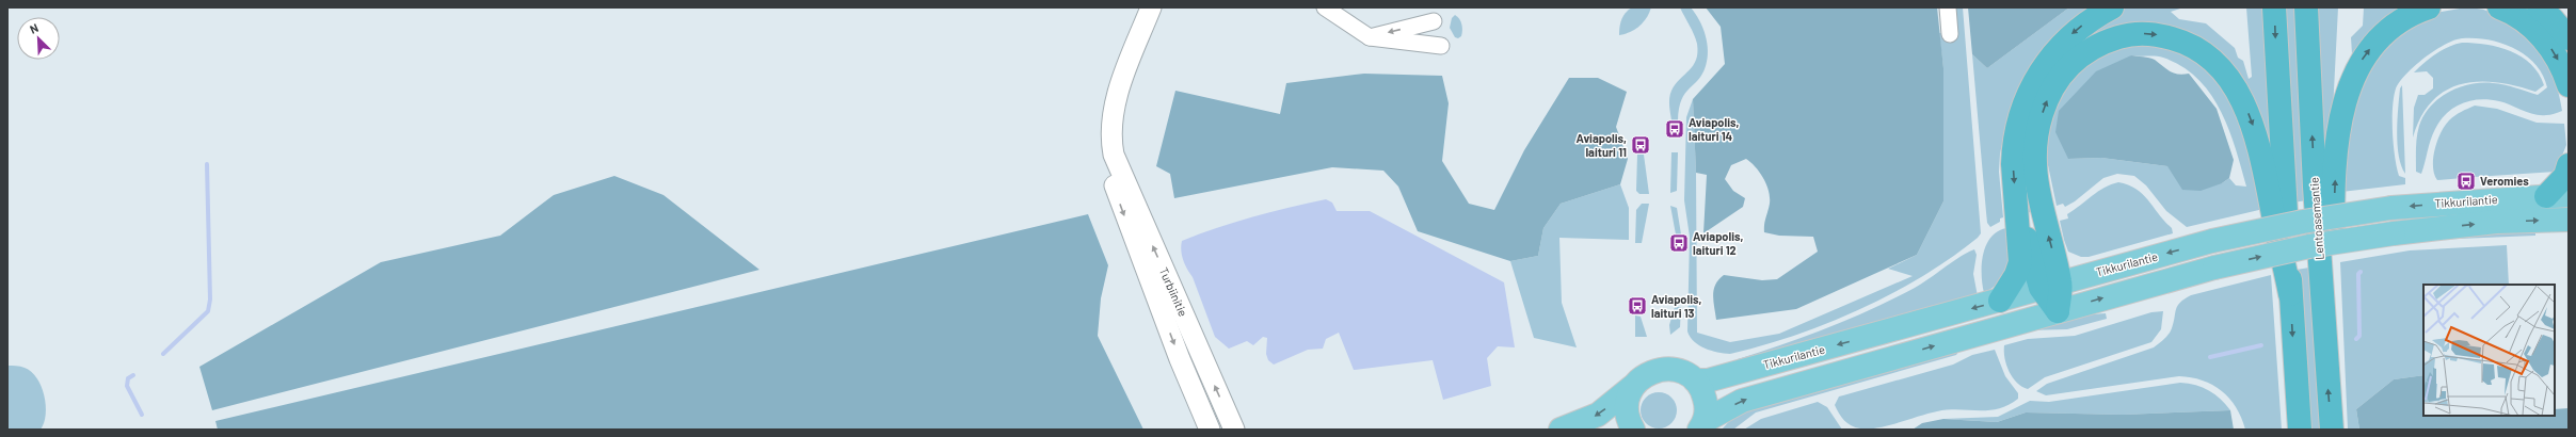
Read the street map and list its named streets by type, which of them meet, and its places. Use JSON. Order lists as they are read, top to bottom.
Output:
{
  "streets": {
    "highway": ["Lentoasemantie"],
    "main road": ["Tikkurilantie"],
    "street": ["Turbiinitie"]
  },
  "places": {
    "bus stop": [
      "Aviapolis, laituri 14",
      "Aviapolis, laituri 11",
      "Veromies",
      "Aviapolis, laituri 12",
      "Aviapolis, laituri 13"
    ]
  },
  "north": "top left"
}
